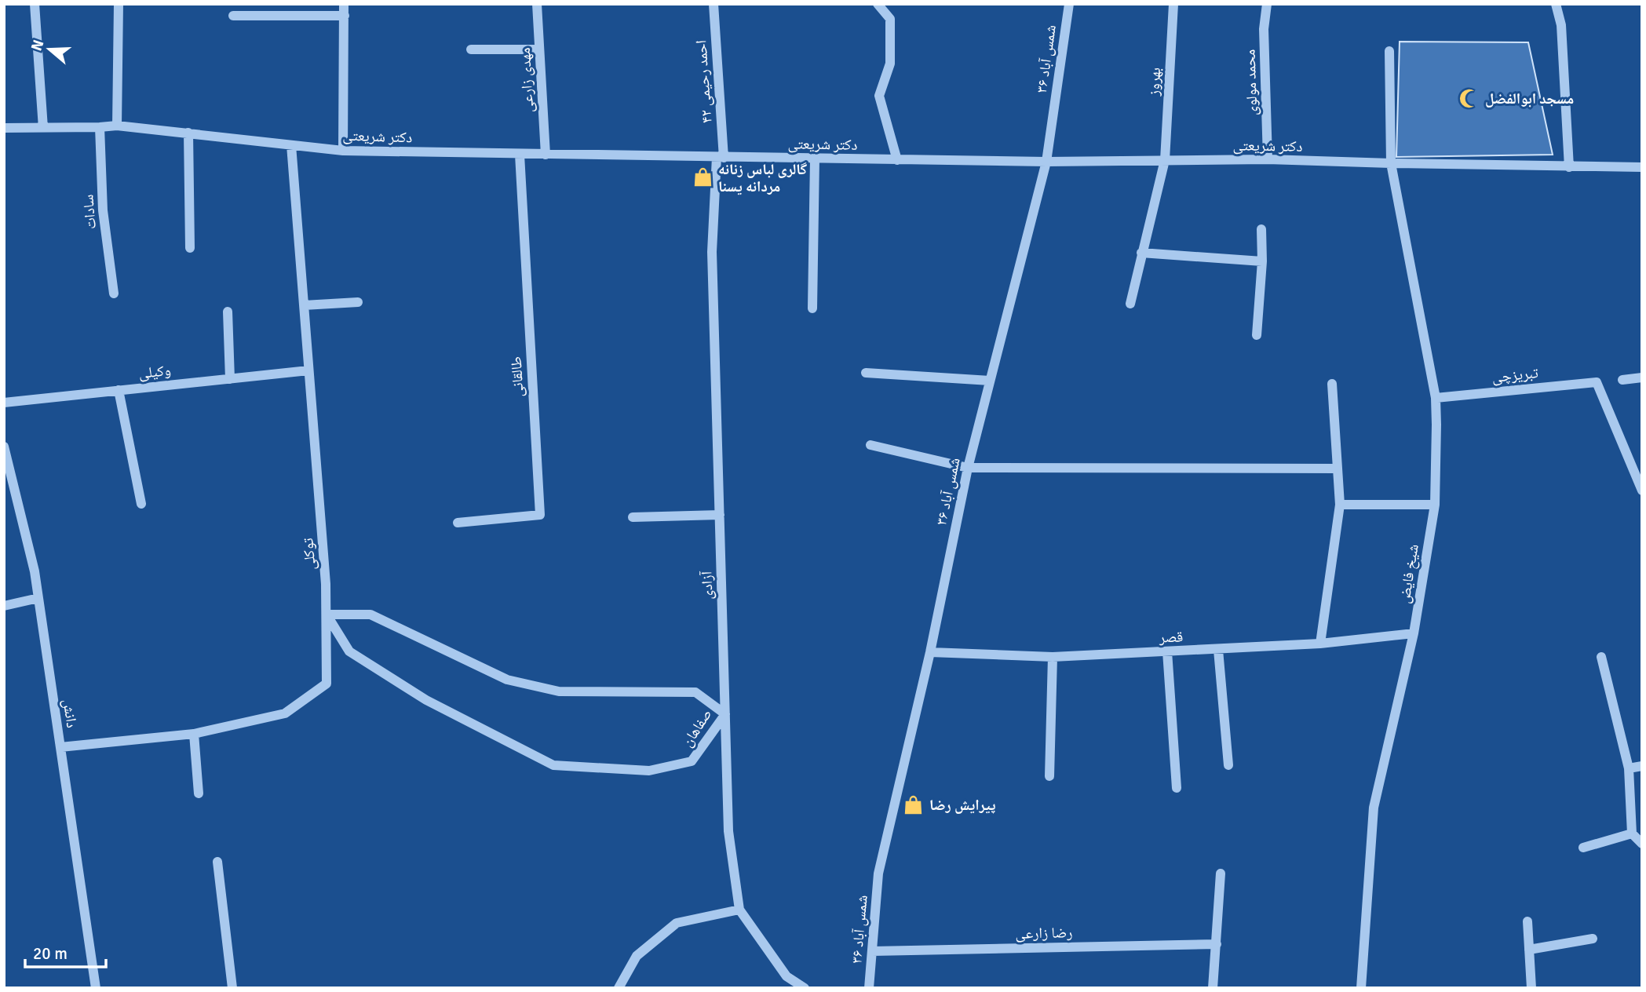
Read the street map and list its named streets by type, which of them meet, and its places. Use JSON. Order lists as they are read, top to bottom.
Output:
{
  "streets": {
    "street": [
      "شمس آباد ۳۶",
      "مهدی زارعی",
      "۴۲ احمد رحیمی",
      "بهروز",
      "محمد مولوی",
      "دکتر شریعتی",
      "سادات",
      "وکیلی",
      "تبریزچی",
      "طالقانی",
      "توکلی",
      "شیخ فایض",
      "آزادی",
      "قصر",
      "دانش",
      "صفاهان",
      "رضا زارعی"
    ]
  },
  "crossings": [
    ["شمس آباد ۳۶", "دکتر شریعتی"],
    ["شمس آباد ۳۶", "قصر"],
    ["شمس آباد ۳۶", "رضا زارعی"],
    ["مهدی زارعی", "دکتر شریعتی"],
    ["۴۲ احمد رحیمی", "دکتر شریعتی"],
    ["۴۲ احمد رحیمی", "آزادی"],
    ["بهروز", "دکتر شریعتی"],
    ["محمد مولوی", "دکتر شریعتی"],
    ["دکتر شریعتی", "سادات"],
    ["دکتر شریعتی", "طالقانی"],
    ["دکتر شریعتی", "توکلی"],
    ["دکتر شریعتی", "شیخ فایض"],
    ["دکتر شریعتی", "آزادی"],
    ["وکیلی", "توکلی"],
    ["تبریزچی", "شیخ فایض"],
    ["توکلی", "دانش"],
    ["توکلی", "صفاهان"],
    ["شیخ فایض", "قصر"],
    ["آزادی", "صفاهان"]
  ],
  "places": {
    "mosque": ["مسجد ابوالفضل"],
    "shop": ["گالری لباس زنانه مردانه یسنا", "پیرایش رضا"]
  },
  "scale_bar": "20 m",
  "north": "left"
}
